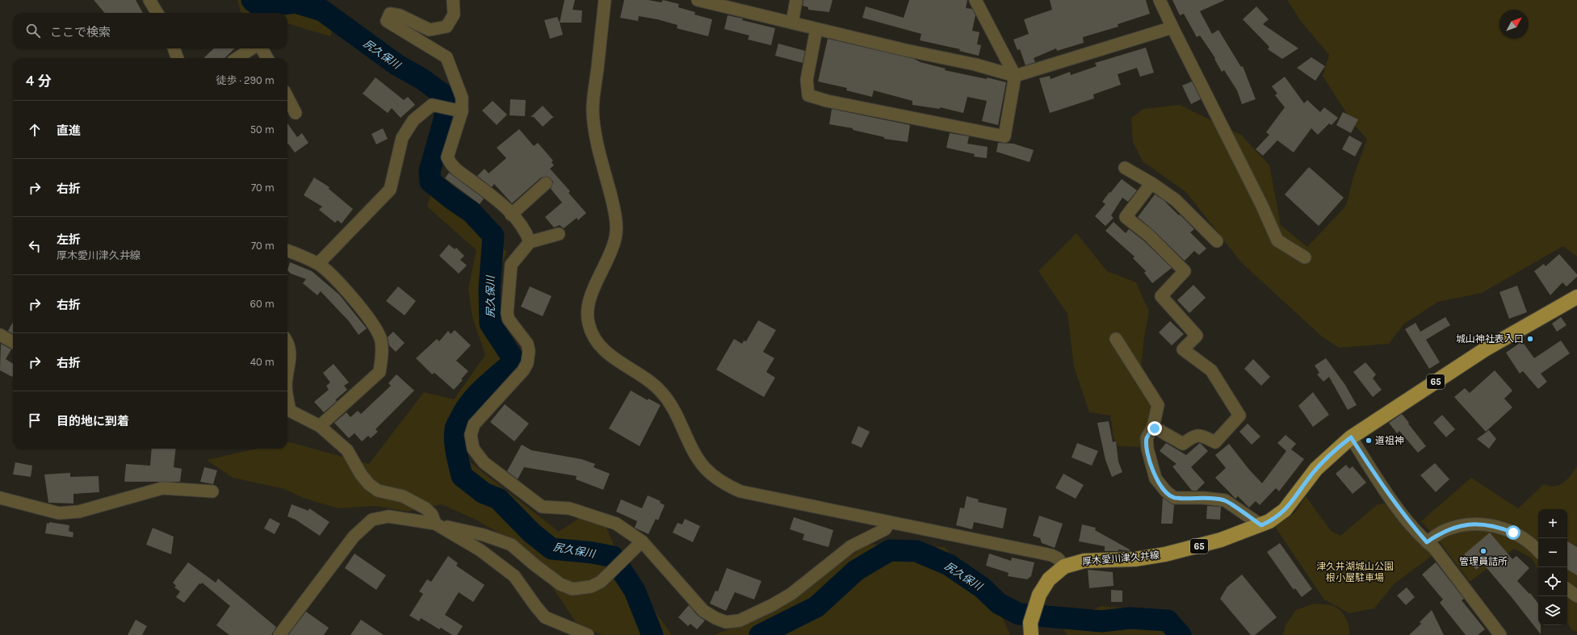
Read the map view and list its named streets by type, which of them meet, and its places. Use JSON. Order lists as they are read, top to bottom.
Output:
{
  "streets": {
    "main road": ["65", "厚木愛川津久井線"]
  },
  "water": ["尻久保川"],
  "parks": ["津久井湖城山公園 根小屋駐車場"],
  "places": ["城山神社表入口", "道祖神", "管理員詰所"],
  "north": "top right",
  "page": {
    "search": "ここで検索",
    "heading": ["4 分", "徒歩 · 290 m"],
    "list": [
      ["直進", "50 m"],
      ["右折", "70 m"],
      ["左折", "厚木愛川津久井線", "70 m"],
      ["右折", "60 m"],
      ["右折", "40 m"],
      "目的地に到着"
    ],
    "map_buttons": ["+", "−"]
  }
}
